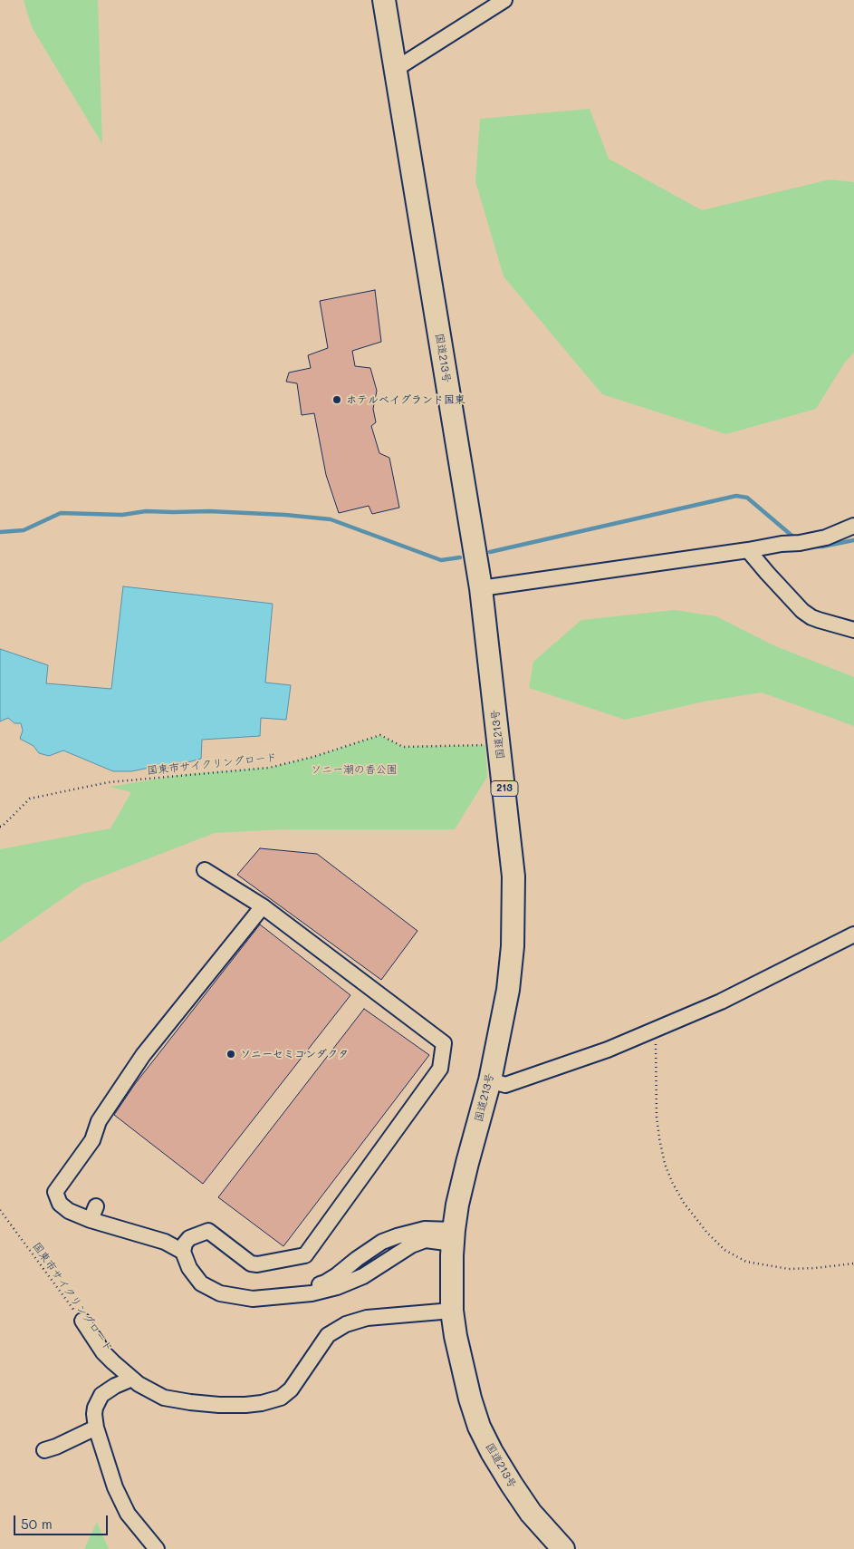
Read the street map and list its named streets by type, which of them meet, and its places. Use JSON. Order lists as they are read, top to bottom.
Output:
{
  "streets": {
    "highway": ["国道213号", "213"],
    "path": ["国東市サイクリングロード"]
  },
  "parks": ["ソニー潮の香公園"],
  "places": ["ホテルベイグランド国東", "ソニーセミコンダクタ"],
  "scale_bar": "50 m"
}
